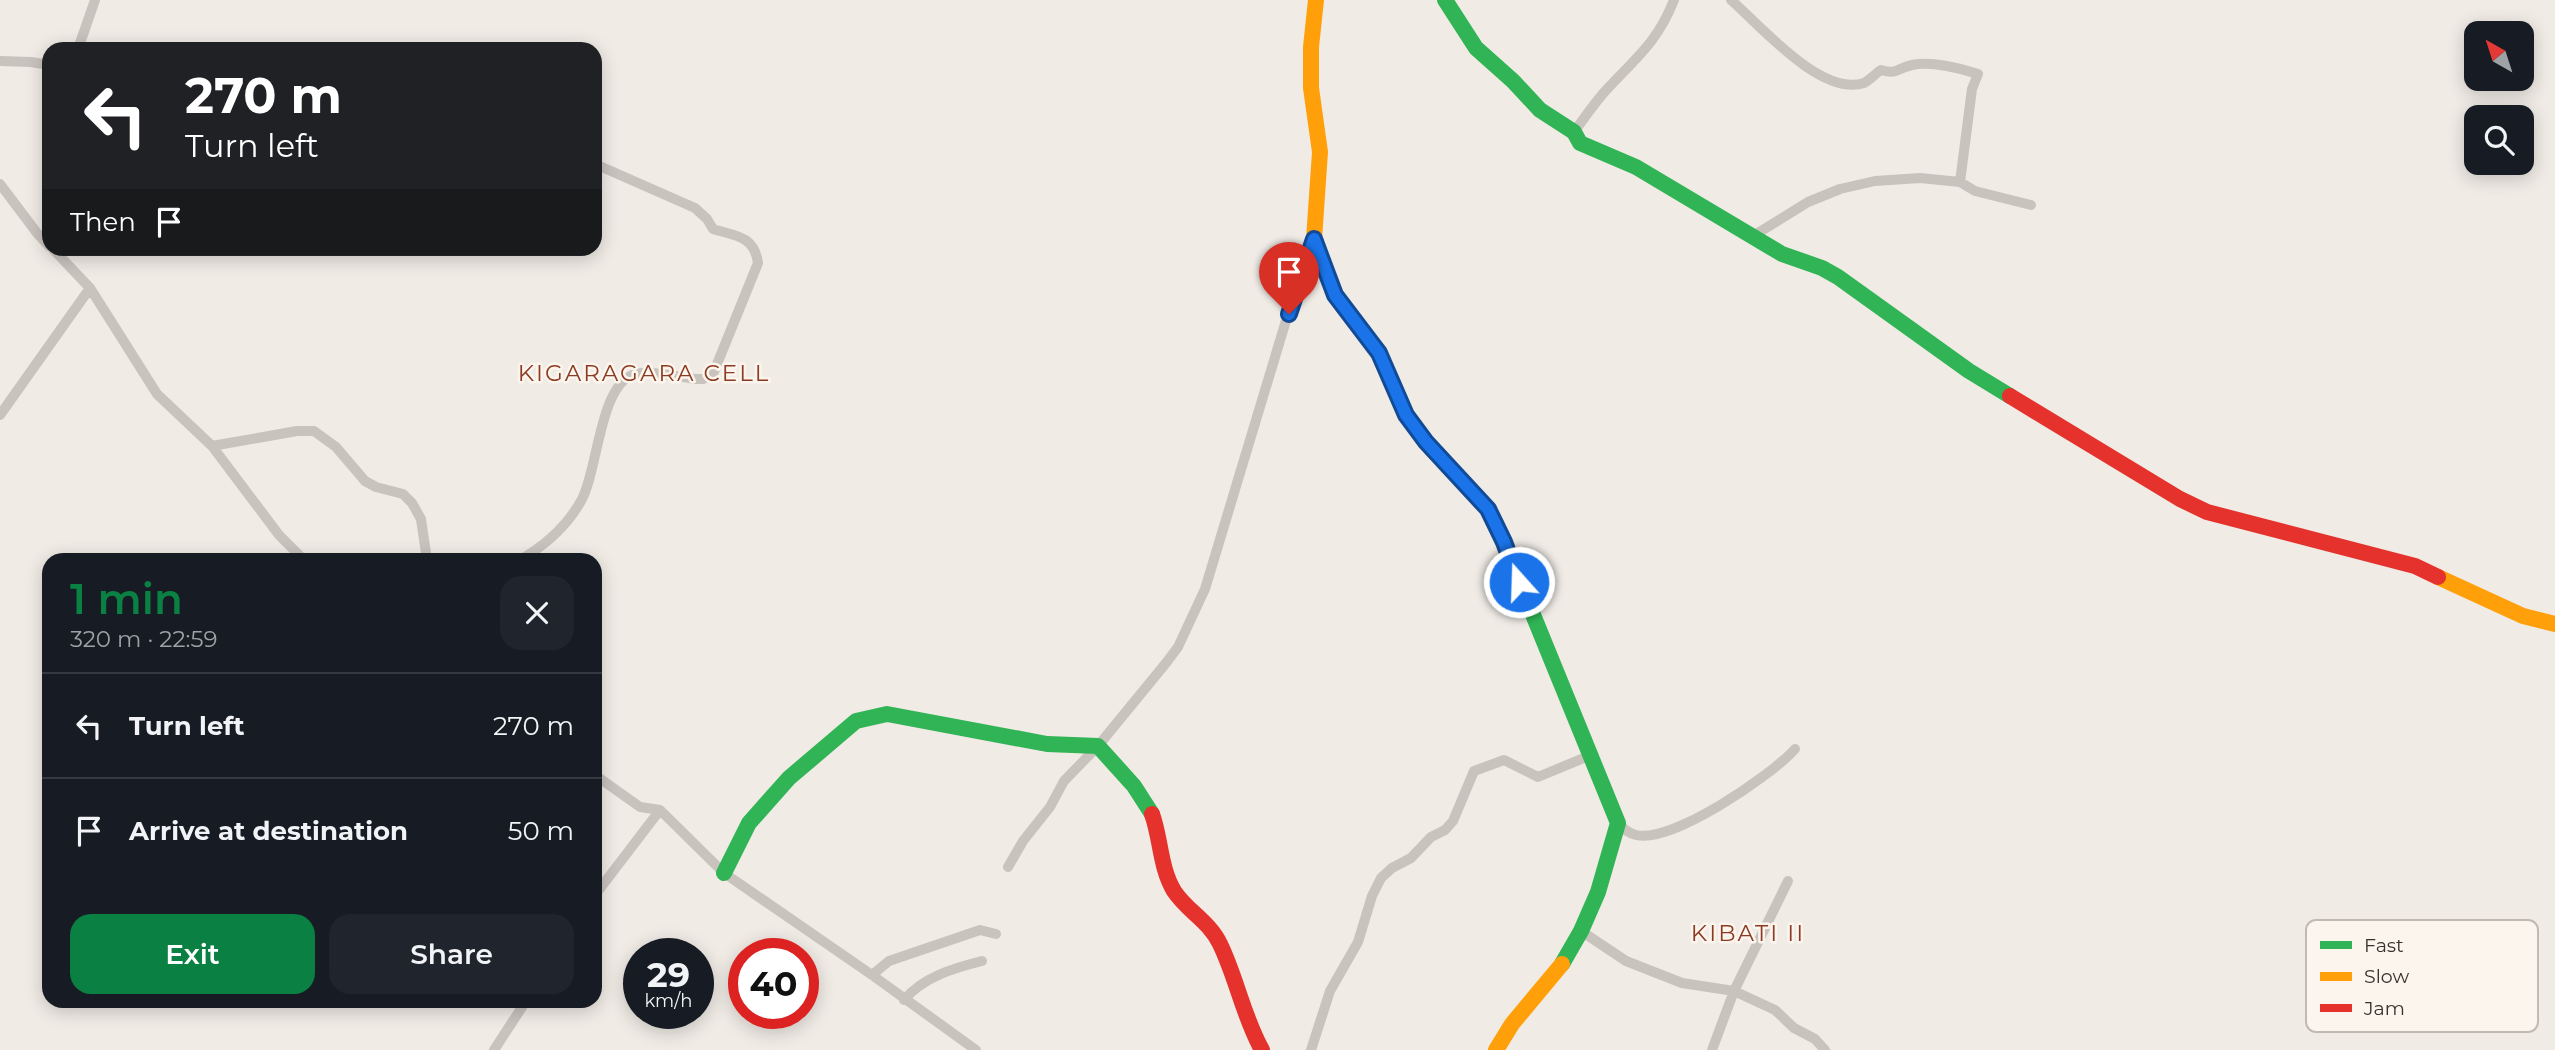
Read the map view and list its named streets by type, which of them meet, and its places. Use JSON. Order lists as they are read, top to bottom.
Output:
{
  "districts": ["KIGARAGARA CELL", "KIBATI II"],
  "legend": ["Fast", "Slow", "Jam"],
  "north": "top left",
  "page": {
    "turn": ["270 m", "Turn left"],
    "then": "Then",
    "heading": ["1 min", "320 m · 22:59"],
    "list": [
      {
        "name": "Turn left",
        "value": "270 m"
      },
      {
        "name": "Arrive at destination",
        "value": "50 m"
      }
    ],
    "buttons": ["Exit", "Share"],
    "speed": "29 km/h",
    "limit": "40"
  }
}
